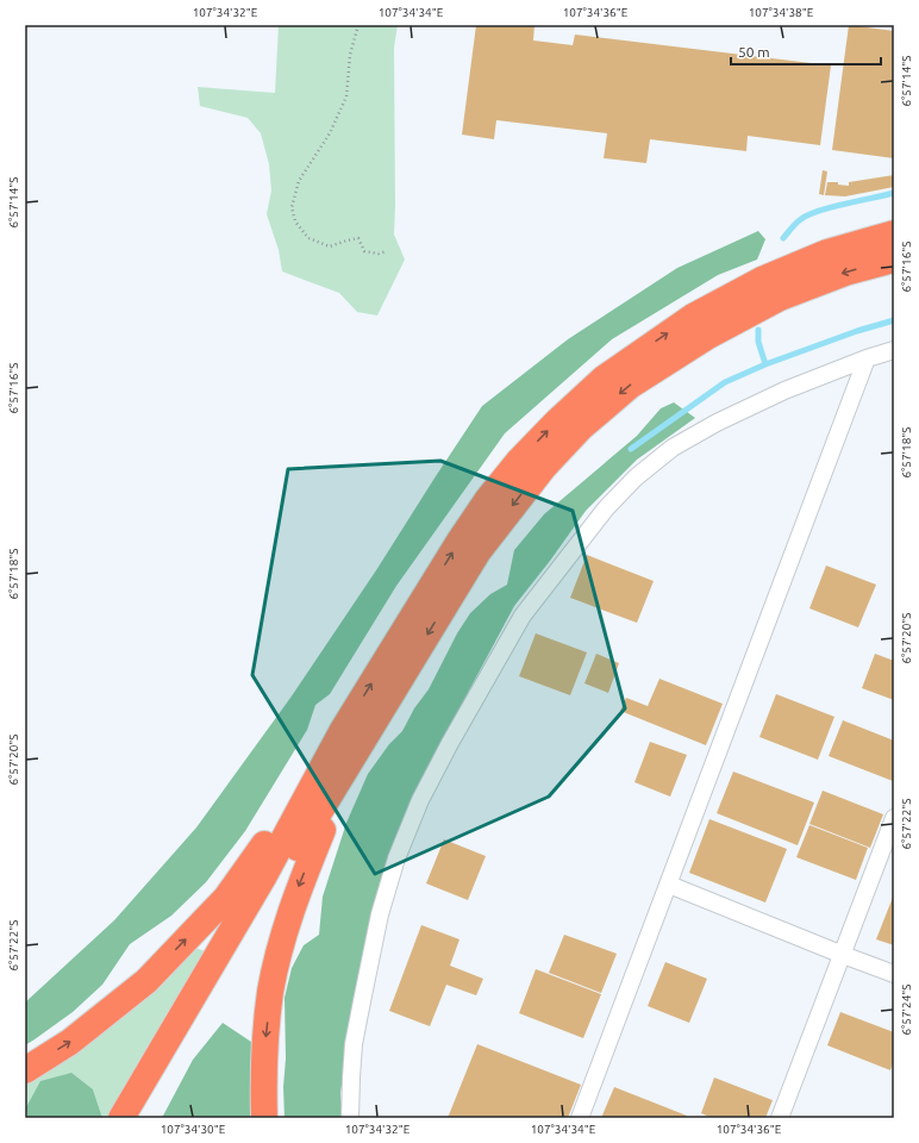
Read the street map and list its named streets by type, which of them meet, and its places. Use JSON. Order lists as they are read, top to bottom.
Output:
{
  "scale_bar": "50 m",
  "coordinates": [
    "107°34'32\"E",
    "107°34'34\"E",
    "107°34'36\"E",
    "107°34'38\"E",
    "6°57'14\"S",
    "6°57'16\"S",
    "6°57'18\"S",
    "6°57'20\"S",
    "6°57'22\"S",
    "6°57'24\"S",
    "107°34'30\"E"
  ]
}
